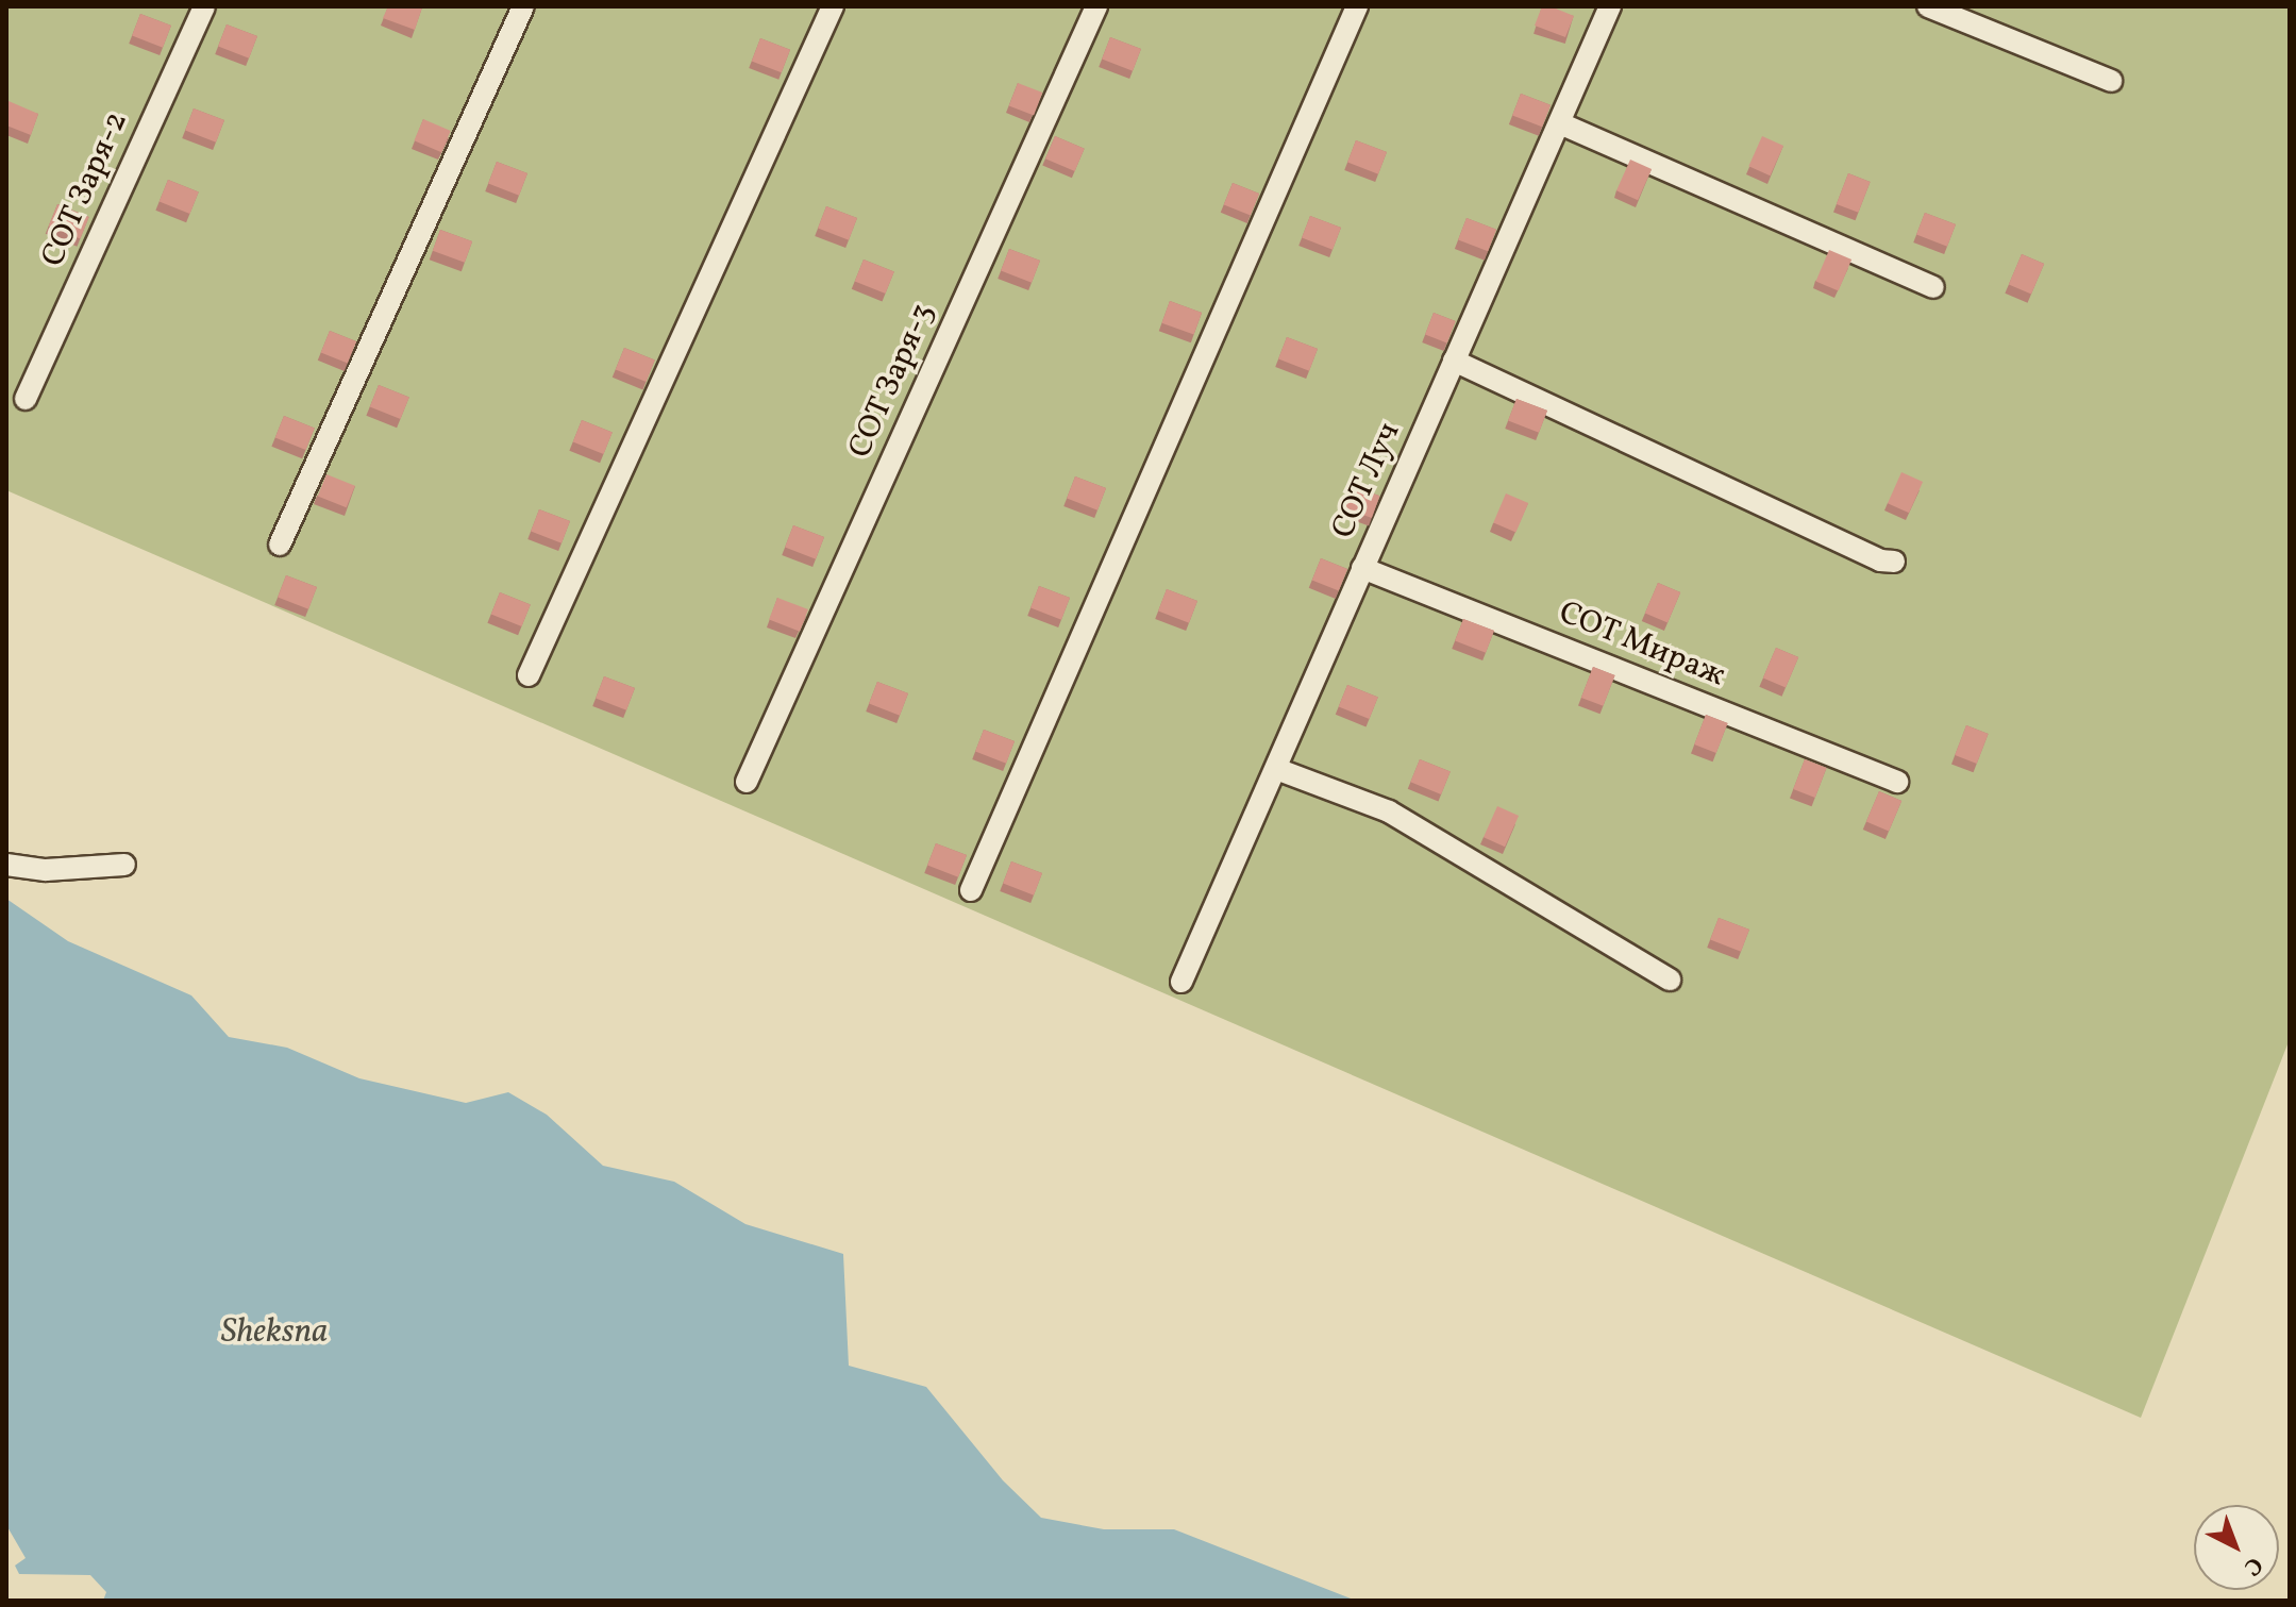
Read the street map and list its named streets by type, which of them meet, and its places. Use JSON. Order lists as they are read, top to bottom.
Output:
{
  "streets": {
    "street": [
      "СОТ Заря-2",
      "СОТ Заря-3",
      "СОТ Луч",
      "СОТ Мираж"
    ]
  },
  "crossings": [
    ["СОТ Луч", "СОТ Мираж"]
  ],
  "water": ["Sheksna"],
  "north": "bottom right"
}
